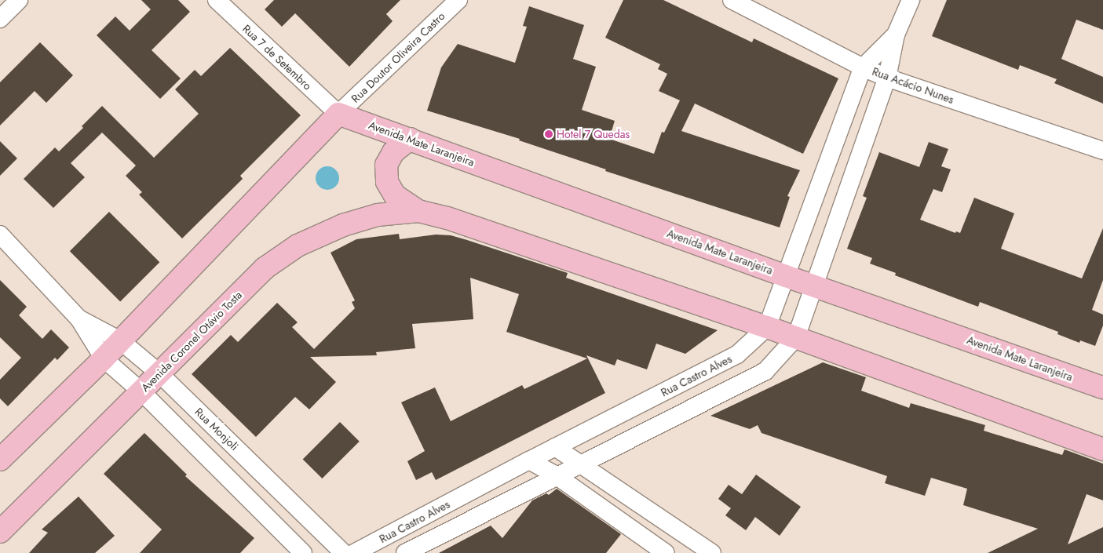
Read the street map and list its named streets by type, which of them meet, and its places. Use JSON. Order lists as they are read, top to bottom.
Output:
{
  "streets": {
    "main road": ["Avenida Mate Laranjeira", "Avenida Coronel Otávio Tosta"],
    "street": [
      "Rua 7 de Setembro",
      "Rua Doutor Oliveira Castro",
      "Rua Acácio Nunes",
      "Rua Castro Alves",
      "Rua Monjoli"
    ]
  },
  "crossings": [
    ["Rua 7 de Setembro", "Rua Doutor Oliveira Castro"],
    ["Rua 7 de Setembro", "Avenida Mate Laranjeira"],
    ["Rua Doutor Oliveira Castro", "Avenida Mate Laranjeira"],
    ["Rua Acácio Nunes", "Rua Castro Alves"],
    ["Avenida Mate Laranjeira", "Rua Castro Alves"],
    ["Avenida Coronel Otávio Tosta", "Rua Monjoli"]
  ],
  "places": ["Hotel 7 Quedas"]
}
